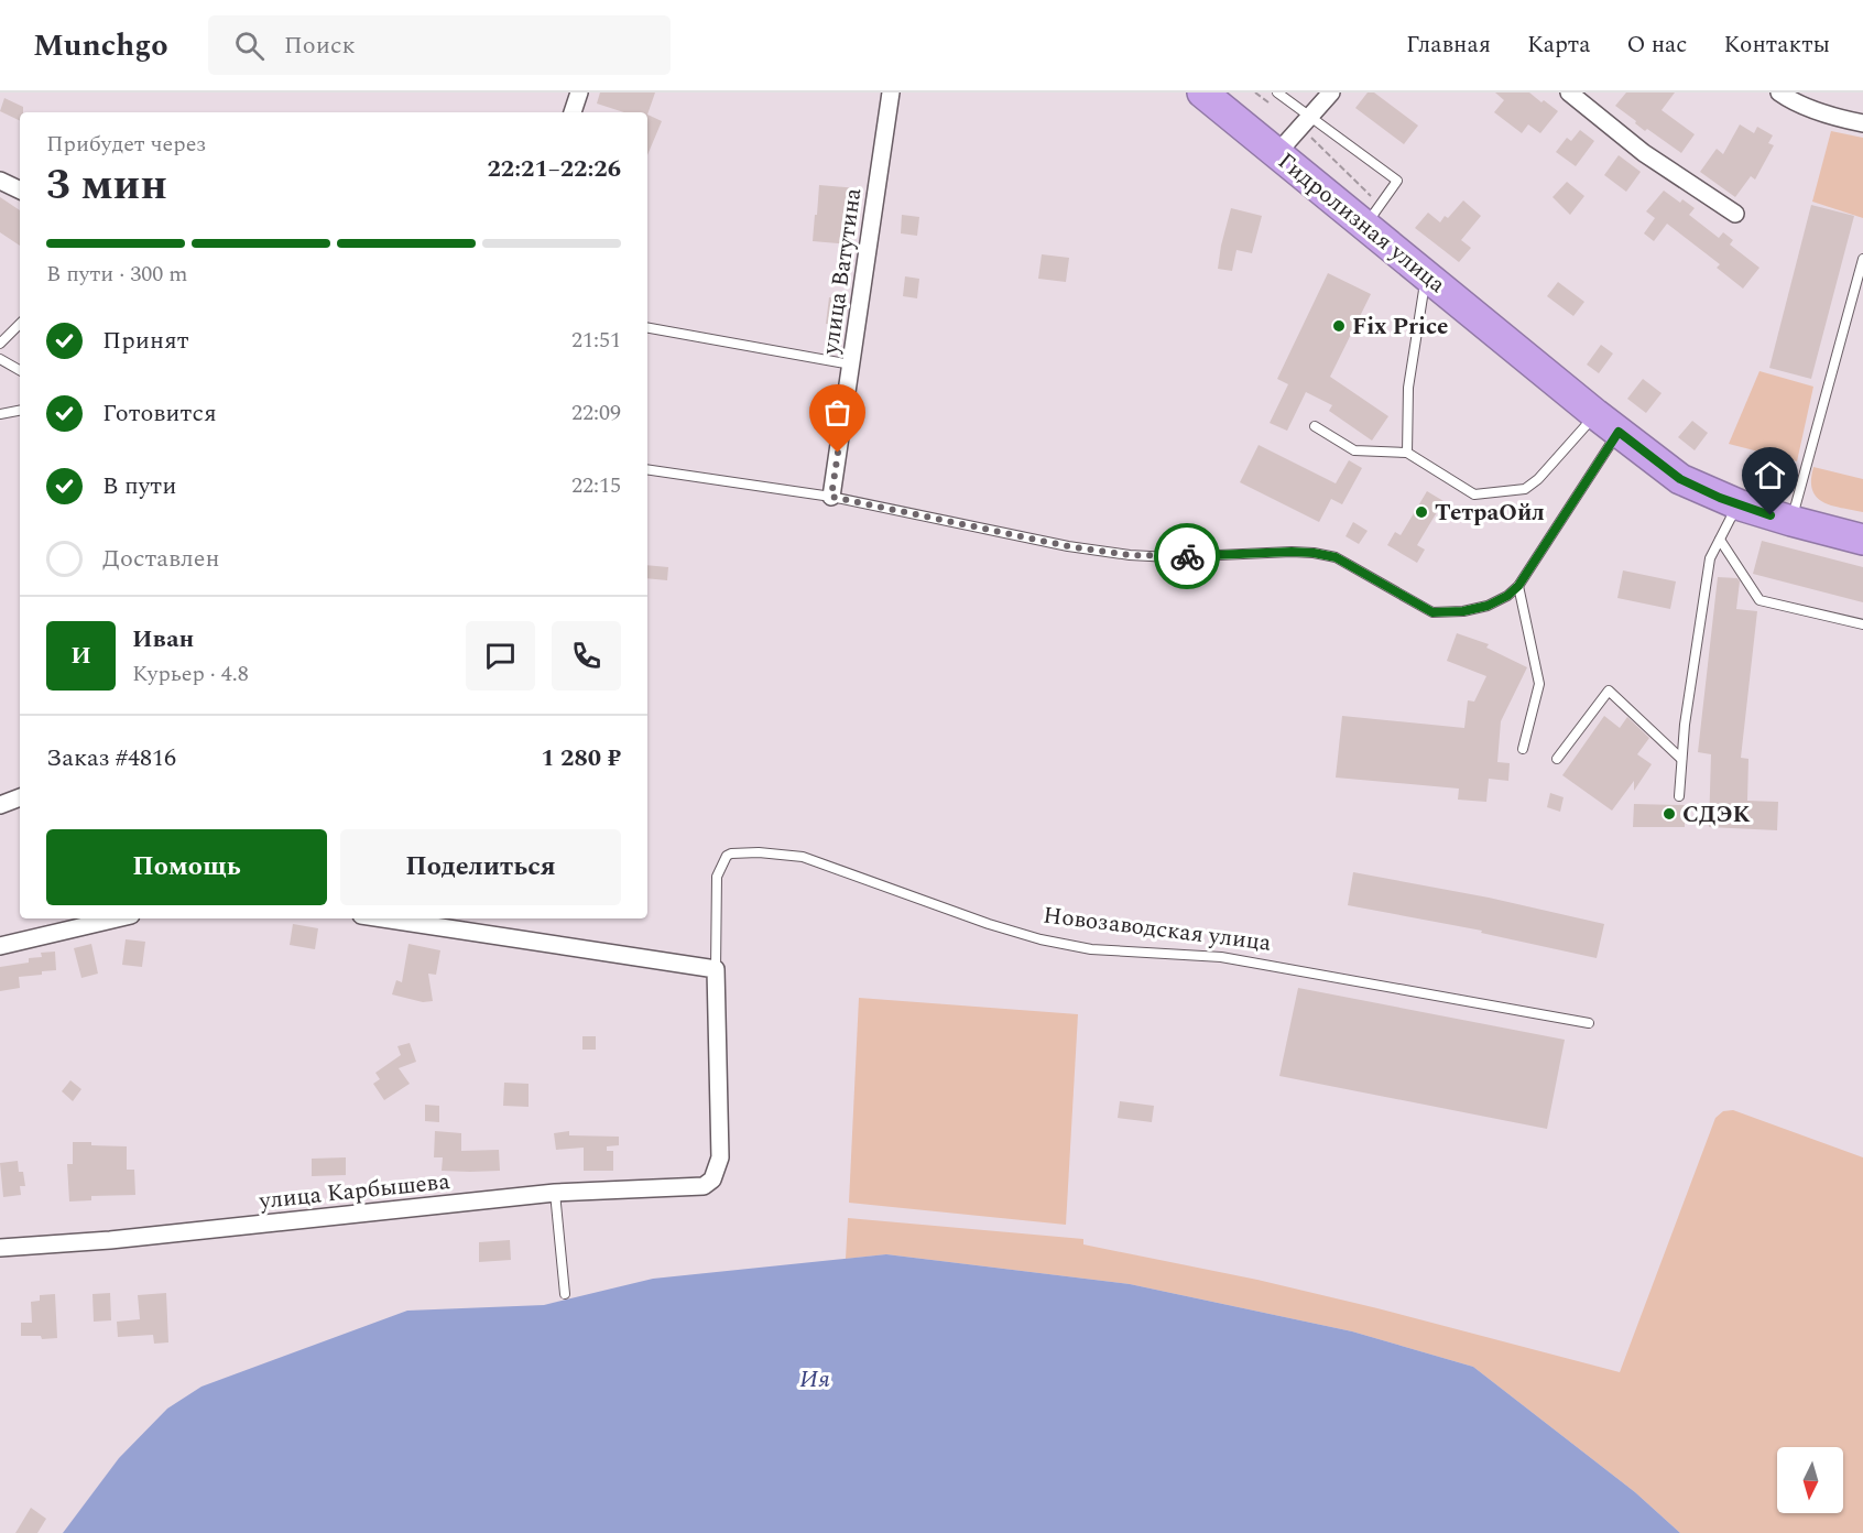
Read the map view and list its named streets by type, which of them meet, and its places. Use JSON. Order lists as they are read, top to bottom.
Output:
{
  "streets": {
    "highway": ["Гидролизная улица"],
    "street": ["улица Ватутина", "улица Карбышева"],
    "lane": ["Новозаводская улица"]
  },
  "crossings": [
    ["Новозаводская улица", "улица Карбышева"]
  ],
  "water": ["Ия"],
  "places": ["Fix Price", "ТетраОйл", "СДЭК"],
  "north": "bottom",
  "page": {
    "header": "Munchgo",
    "search": "Поиск",
    "nav": [
      "Главная",
      "Карта",
      "О нас",
      "Контакты"
    ],
    "heading": ["3 мин", "Прибудет через", "22:21–22:26"],
    "panel": [
      "Иван",
      "Курьер · 4.8",
      "Заказ #4816",
      "1 280 ₽"
    ],
    "bar": "В пути · 300 m",
    "list": [
      ["Принят", "21:51"],
      ["Готовится", "22:09"],
      ["В пути", "22:15"],
      "Доставлен"
    ],
    "round": "И",
    "buttons": ["Помощь", "Поделиться"]
  }
}
